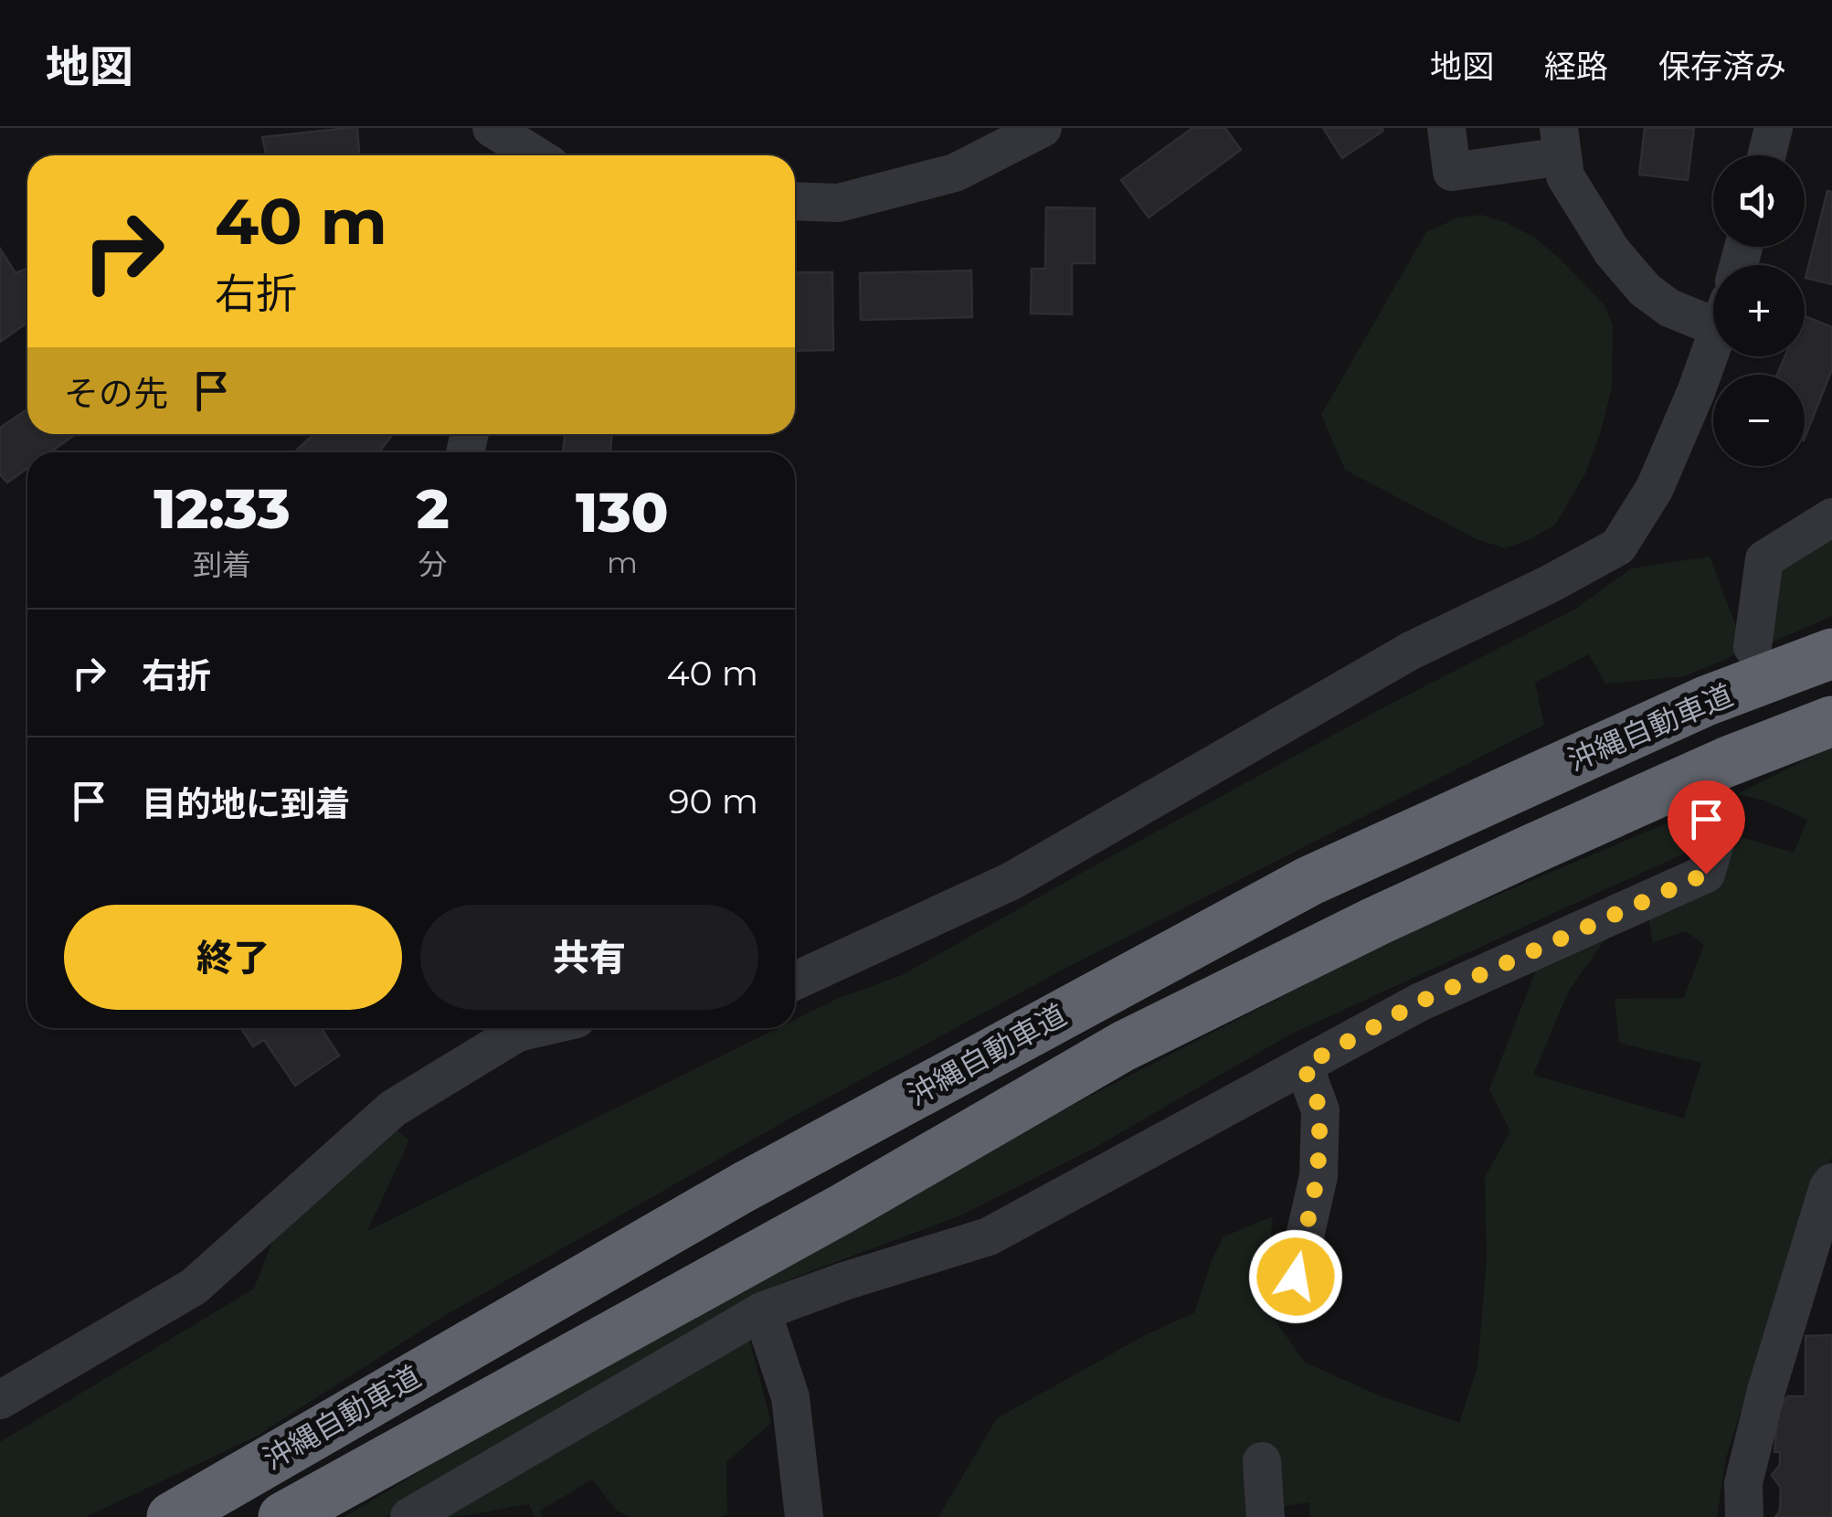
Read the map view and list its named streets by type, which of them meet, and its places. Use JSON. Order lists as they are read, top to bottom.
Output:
{
  "streets": {
    "highway": ["沖縄自動車道"]
  },
  "page": {
    "header": "地図",
    "nav": ["地図", "経路", "保存済み"],
    "map_buttons": ["+", "−"],
    "turn": ["40 m", "右折"],
    "then": "その先",
    "eta": [
      "12:33",
      "到着",
      "2",
      "分",
      "130",
      "m"
    ],
    "list": [
      {
        "name": "右折",
        "value": "40 m"
      },
      {
        "name": "目的地に到着",
        "value": "90 m"
      }
    ],
    "buttons": ["終了", "共有"]
  }
}
